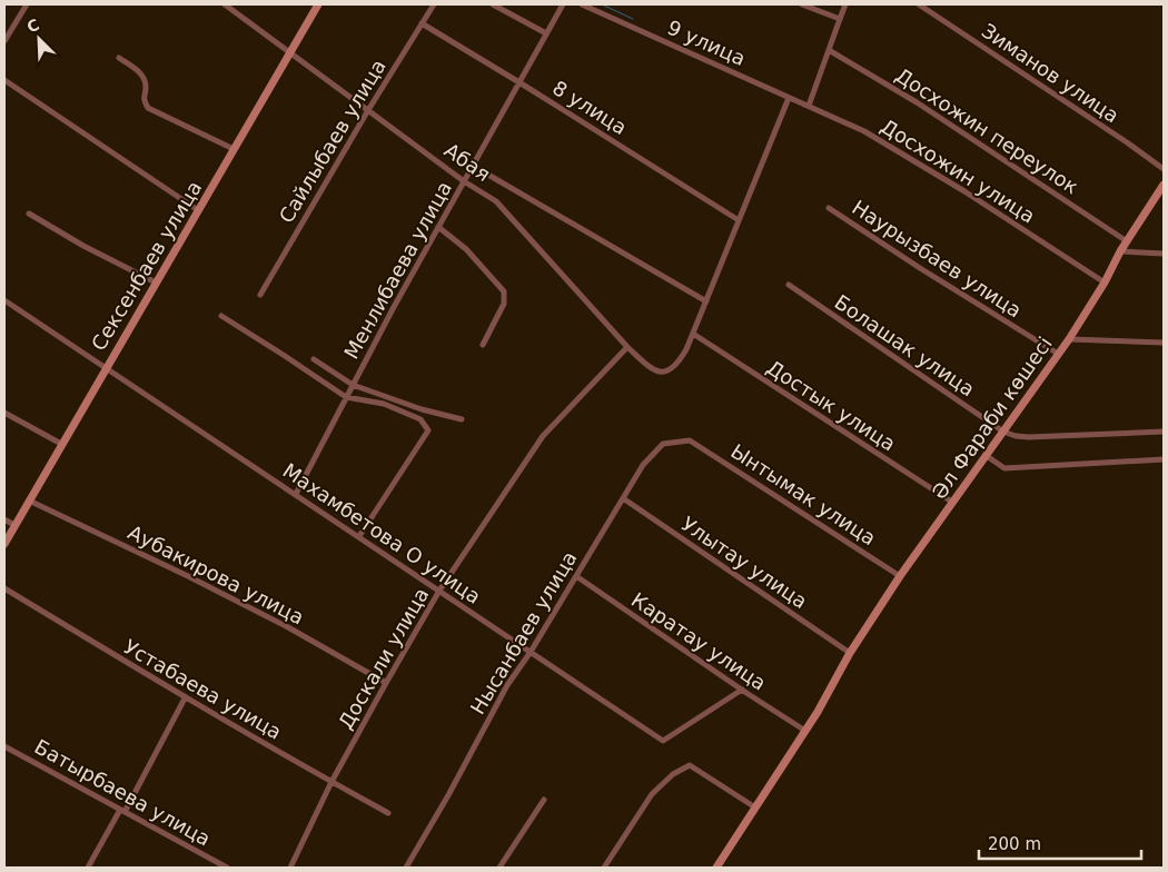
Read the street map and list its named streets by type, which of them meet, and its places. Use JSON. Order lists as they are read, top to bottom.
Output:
{
  "streets": {
    "street": [
      "9 улица",
      "Зиманов улица",
      "8 улица",
      "Досхожин переулок",
      "Сайлыбаев улица",
      "Абая",
      "Досхожин улица",
      "Наурызбаев улица",
      "Сексенбаев улица",
      "Менлибаева улица",
      "Болашак улица",
      "Достык улица",
      "Әл Фараби көшесі",
      "Ынтымак улица",
      "Махамбетова О улица",
      "Улытау улица",
      "Аубакирова улица",
      "Нысанбаев улица",
      "Каратау улица",
      "Доскали улица",
      "Устабаева улица",
      "Батырбаева улица"
    ]
  },
  "crossings": [
    ["9 улица", "Досхожин улица"],
    ["8 улица", "Сайлыбаев улица"],
    ["8 улица", "Менлибаева улица"],
    ["Досхожин переулок", "Әл Фараби көшесі"],
    ["Сайлыбаев улица", "Абая"],
    ["Абая", "Сексенбаев улица"],
    ["Абая", "Менлибаева улица"],
    ["Абая", "Достык улица"],
    ["Абая", "Доскали улица"],
    ["Досхожин улица", "Әл Фараби көшесі"],
    ["Наурызбаев улица", "Әл Фараби көшесі"],
    ["Сексенбаев улица", "Махамбетова О улица"],
    ["Сексенбаев улица", "Аубакирова улица"],
    ["Менлибаева улица", "Махамбетова О улица"],
    ["Болашак улица", "Әл Фараби көшесі"],
    ["Достык улица", "Әл Фараби көшесі"],
    ["Әл Фараби көшесі", "Ынтымак улица"],
    ["Әл Фараби көшесі", "Улытау улица"],
    ["Әл Фараби көшесі", "Каратау улица"],
    ["Ынтымак улица", "Нысанбаев улица"],
    ["Махамбетова О улица", "Нысанбаев улица"],
    ["Махамбетова О улица", "Каратау улица"],
    ["Махамбетова О улица", "Доскали улица"],
    ["Улытау улица", "Нысанбаев улица"],
    ["Аубакирова улица", "Доскали улица"],
    ["Нысанбаев улица", "Каратау улица"],
    ["Доскали улица", "Устабаева улица"]
  ],
  "scale_bar": "200 m",
  "north": "top left"
}
